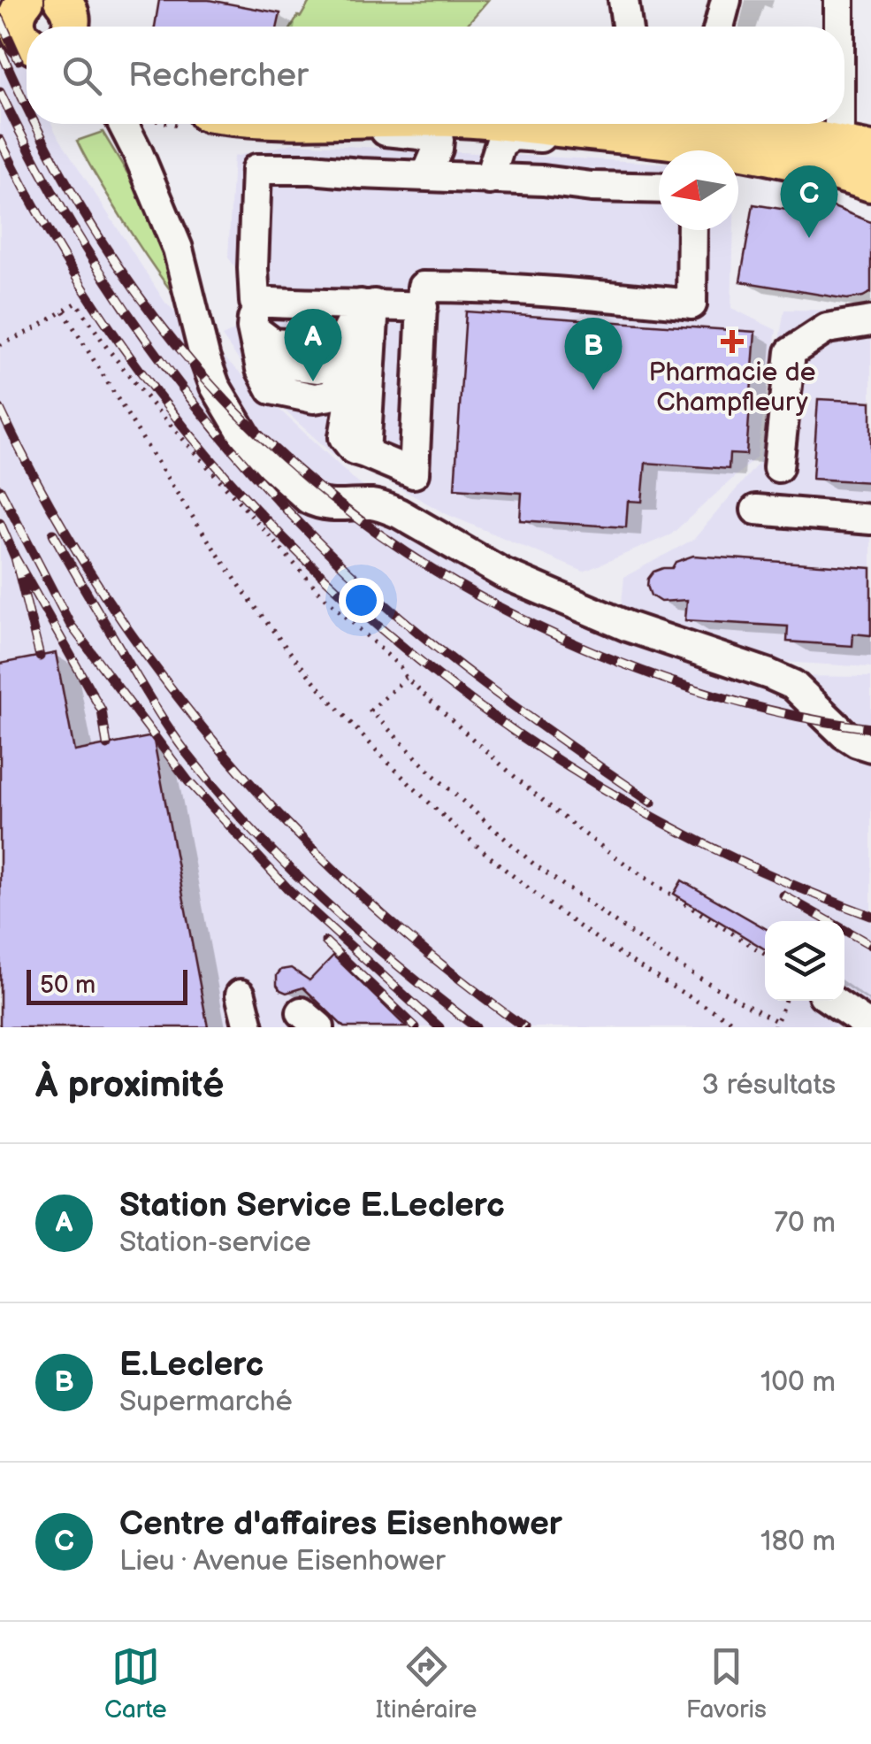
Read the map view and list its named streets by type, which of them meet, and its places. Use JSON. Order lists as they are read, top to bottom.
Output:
{
  "places": {
    "health": ["Pharmacie de Champfleury"]
  },
  "scale_bar": "50 m",
  "north": "left",
  "page": {
    "search": "Rechercher",
    "pins": ["C", "A", "B"],
    "scale": "50 m",
    "heading": ["À proximité", "3 résultats"],
    "list": [
      {
        "mark": "A",
        "name": "Station Service E.Leclerc",
        "note": "Station-service",
        "value": "70 m"
      },
      {
        "mark": "B",
        "name": "E.Leclerc",
        "note": "Supermarché",
        "value": "100 m"
      },
      {
        "mark": "C",
        "name": "Centre d'affaires Eisenhower",
        "note": "Lieu · Avenue Eisenhower",
        "value": "180 m"
      }
    ],
    "nav": ["Carte", "Itinéraire", "Favoris"]
  }
}
